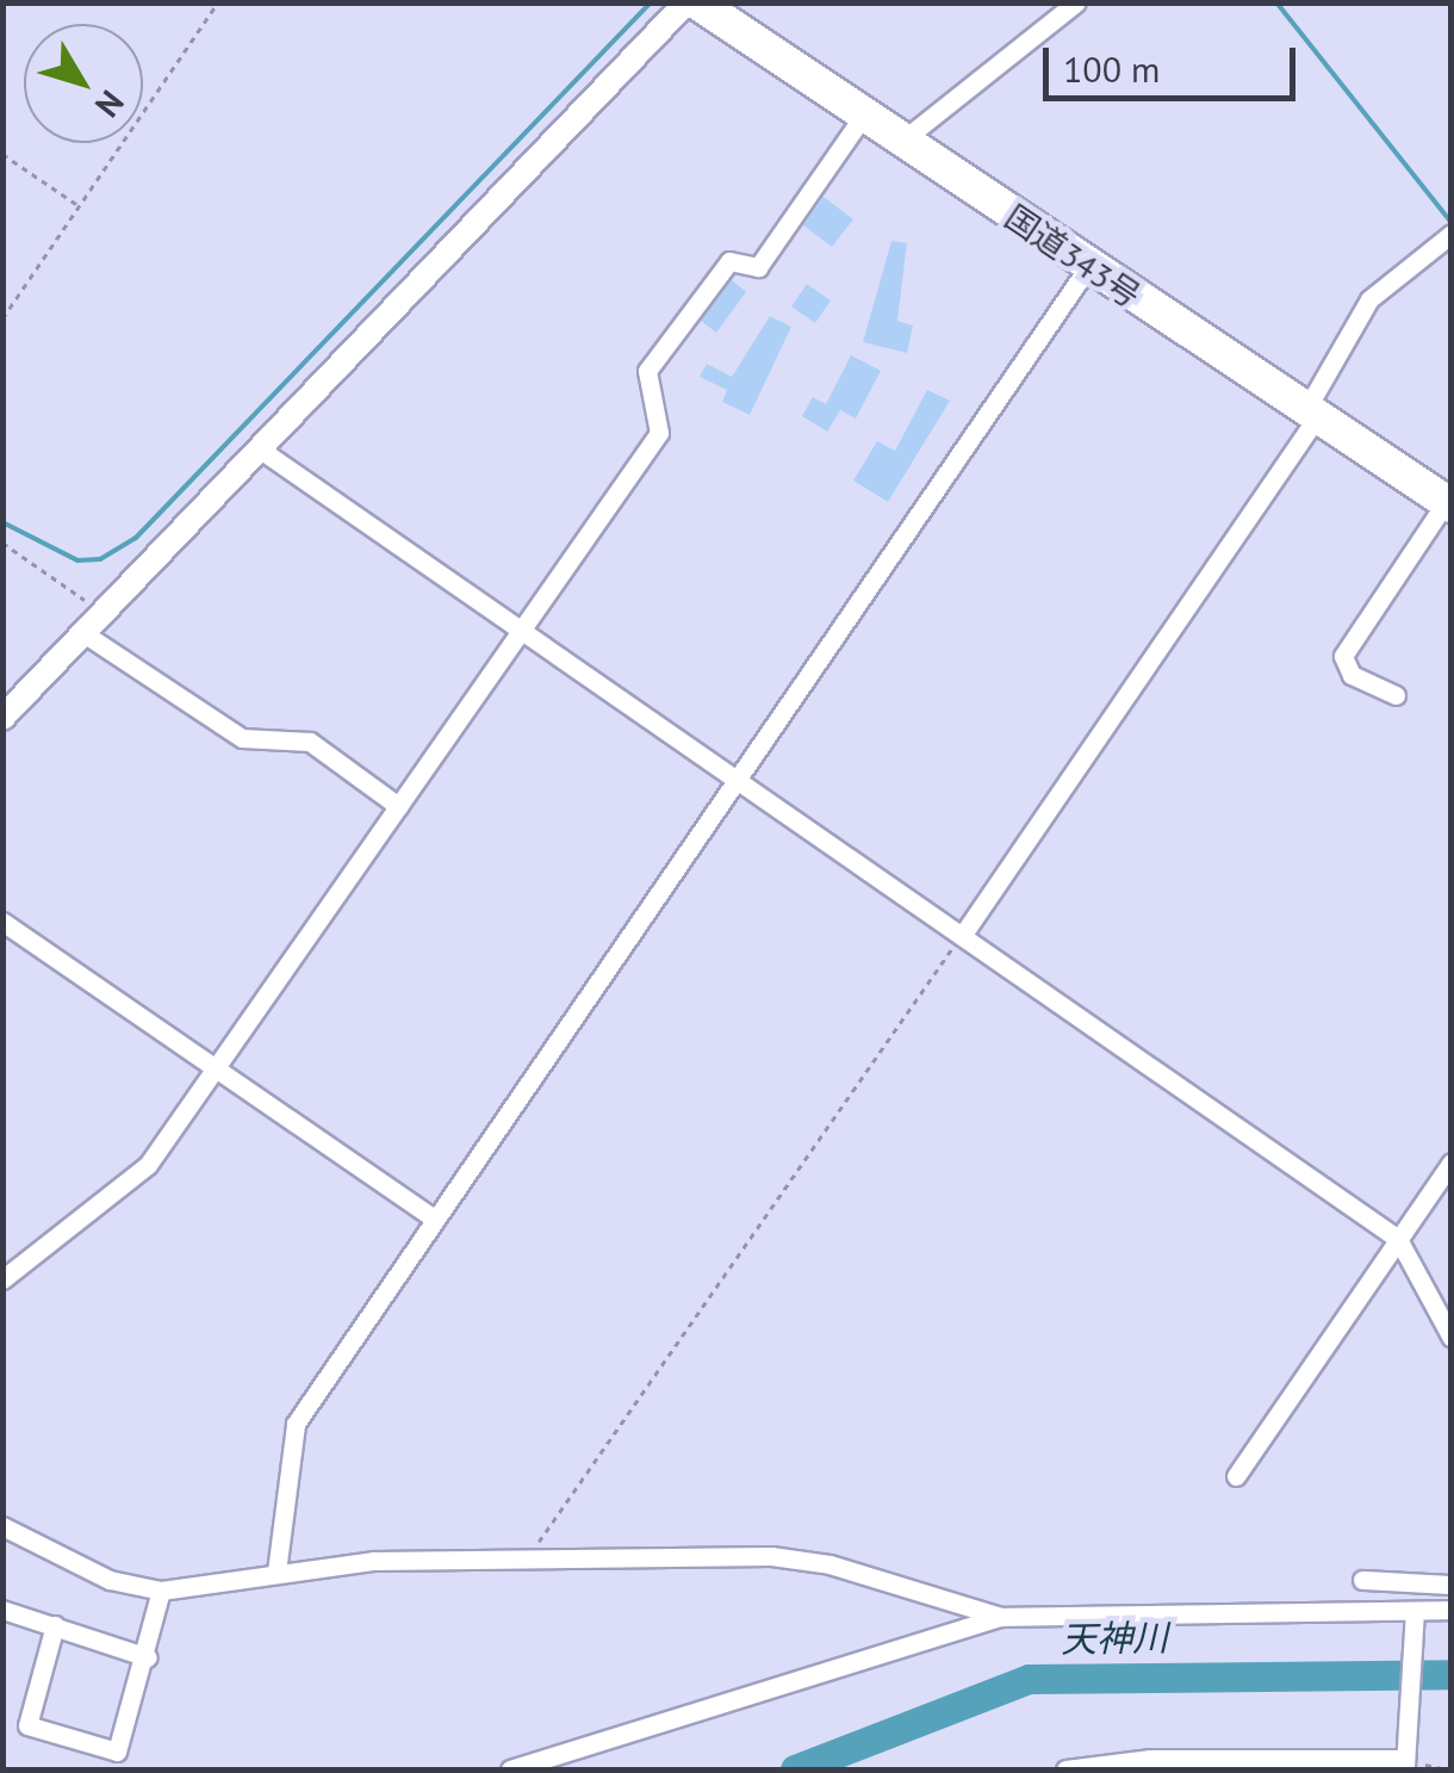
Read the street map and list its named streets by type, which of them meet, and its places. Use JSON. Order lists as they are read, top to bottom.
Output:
{
  "streets": {
    "highway": ["国道343号"]
  },
  "water": ["天神川"],
  "scale_bar": "100 m",
  "north": "bottom right"
}
